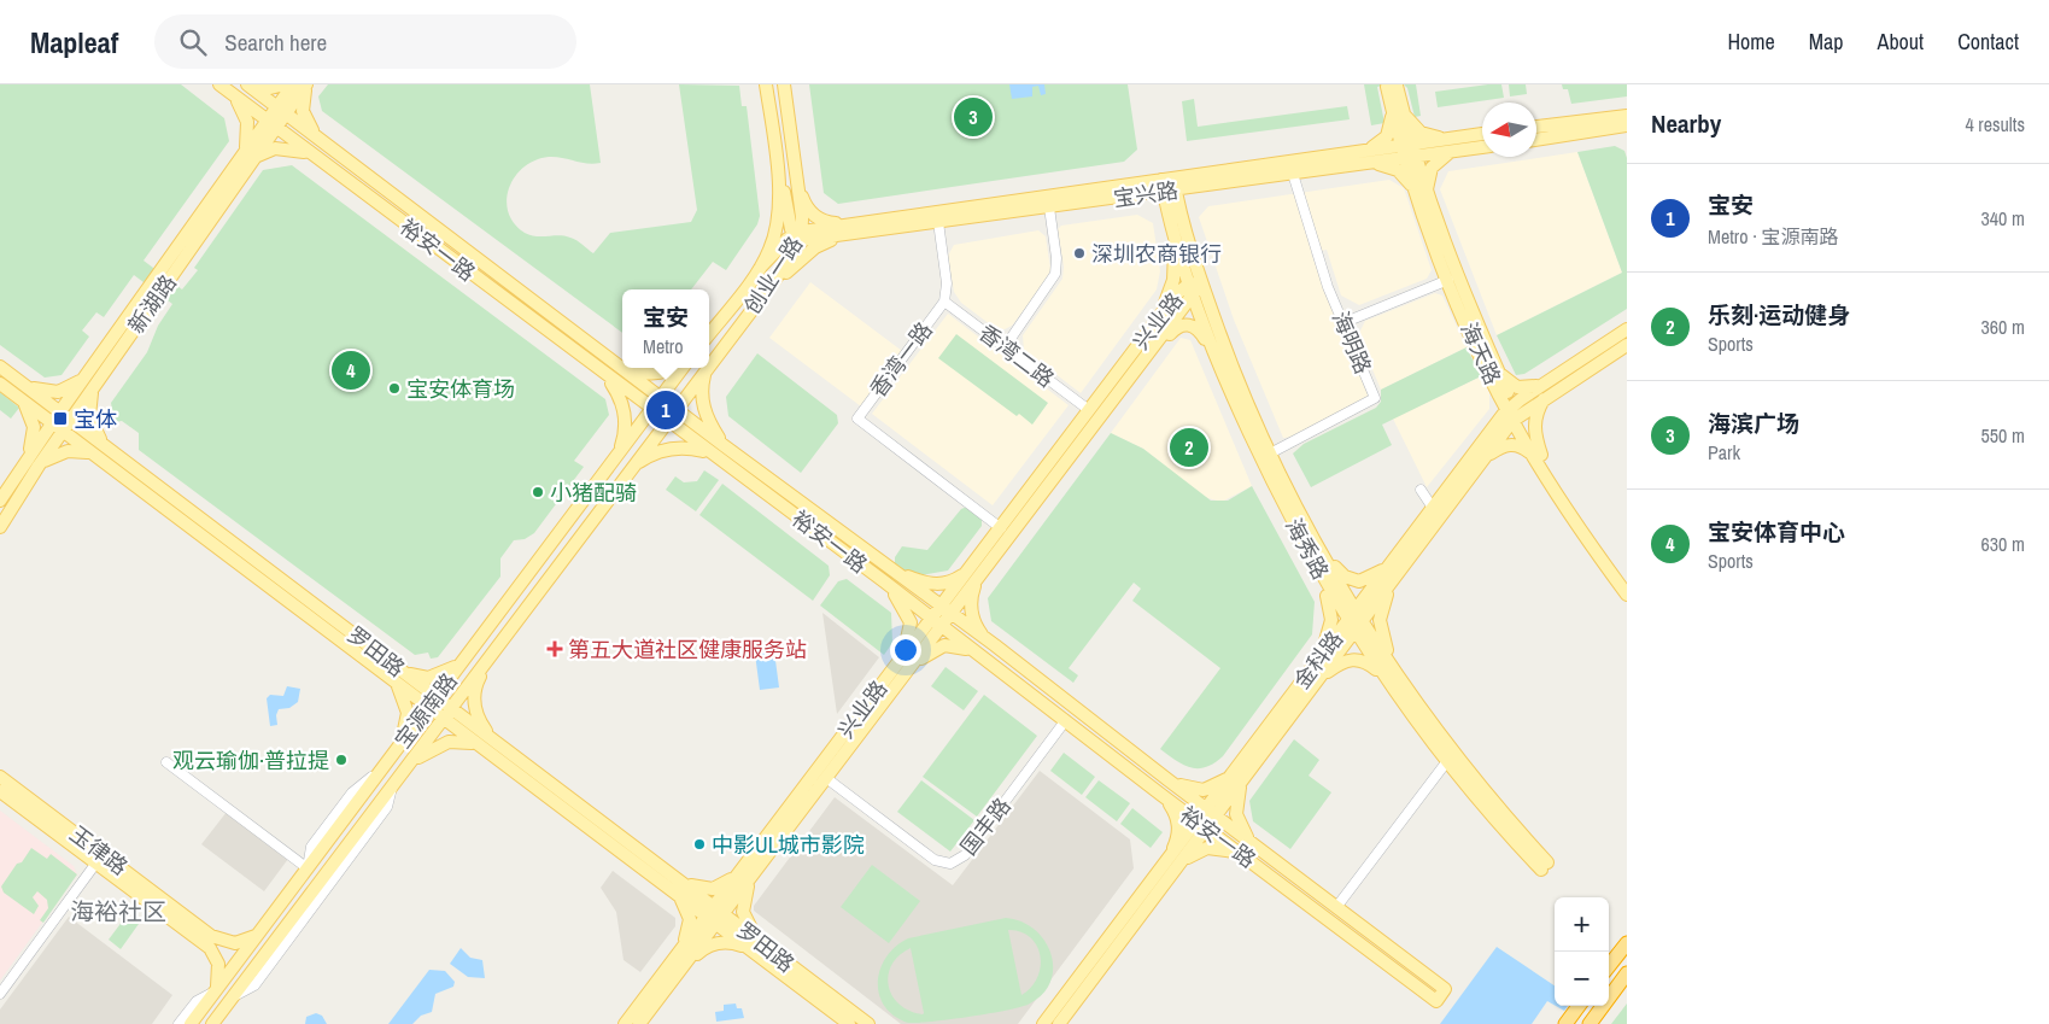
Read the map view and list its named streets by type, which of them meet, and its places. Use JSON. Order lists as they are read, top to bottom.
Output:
{
  "streets": {
    "main road": [
      "宝兴路",
      "裕安一路",
      "创业一路",
      "新湖路",
      "兴业路",
      "海天路",
      "海秀路",
      "罗田路",
      "金科路",
      "宝源南路",
      "玉律路"
    ],
    "street": [
      "海明路",
      "香湾二路",
      "香湾一路",
      "国丰路"
    ]
  },
  "crossings": [
    ["宝兴路", "创业一路"],
    ["宝兴路", "海明路"],
    ["宝兴路", "海天路"],
    ["宝兴路", "海秀路"],
    ["裕安一路", "创业一路"],
    ["裕安一路", "新湖路"],
    ["裕安一路", "兴业路"],
    ["裕安一路", "金科路"],
    ["裕安一路", "宝源南路"],
    ["裕安一路", "国丰路"],
    ["创业一路", "宝源南路"],
    ["新湖路", "罗田路"],
    ["兴业路", "香湾二路"],
    ["兴业路", "香湾一路"],
    ["兴业路", "海秀路"],
    ["兴业路", "罗田路"],
    ["兴业路", "国丰路"],
    ["海明路", "海秀路"],
    ["海天路", "金科路"],
    ["香湾二路", "香湾一路"],
    ["海秀路", "金科路"],
    ["罗田路", "宝源南路"],
    ["宝源南路", "玉律路"]
  ],
  "districts": ["海裕社区"],
  "places": {
    "other": [
      "深圳农商银行",
      "宝安体育场",
      "小猪配骑",
      "观云瑜伽·普拉提",
      "中影UL城市影院"
    ],
    "transit": ["宝体"],
    "health": ["第五大道社区健康服务站"]
  },
  "north": "left",
  "page": {
    "header": "Mapleaf",
    "search": "Search here",
    "nav": [
      "Home",
      "Map",
      "About",
      "Contact"
    ],
    "heading": ["Nearby", "4 results"],
    "pins": [
      "3",
      "4",
      "1",
      "2"
    ],
    "list": [
      {
        "mark": "1",
        "name": "宝安",
        "note": "Metro · 宝源南路",
        "value": "340 m"
      },
      {
        "mark": "2",
        "name": "乐刻·运动健身",
        "note": "Sports",
        "value": "360 m"
      },
      {
        "mark": "3",
        "name": "海滨广场",
        "note": "Park",
        "value": "550 m"
      },
      {
        "mark": "4",
        "name": "宝安体育中心",
        "note": "Sports",
        "value": "630 m"
      }
    ],
    "popup": ["宝安", "Metro"],
    "map_buttons": ["+", "−"]
  }
}
